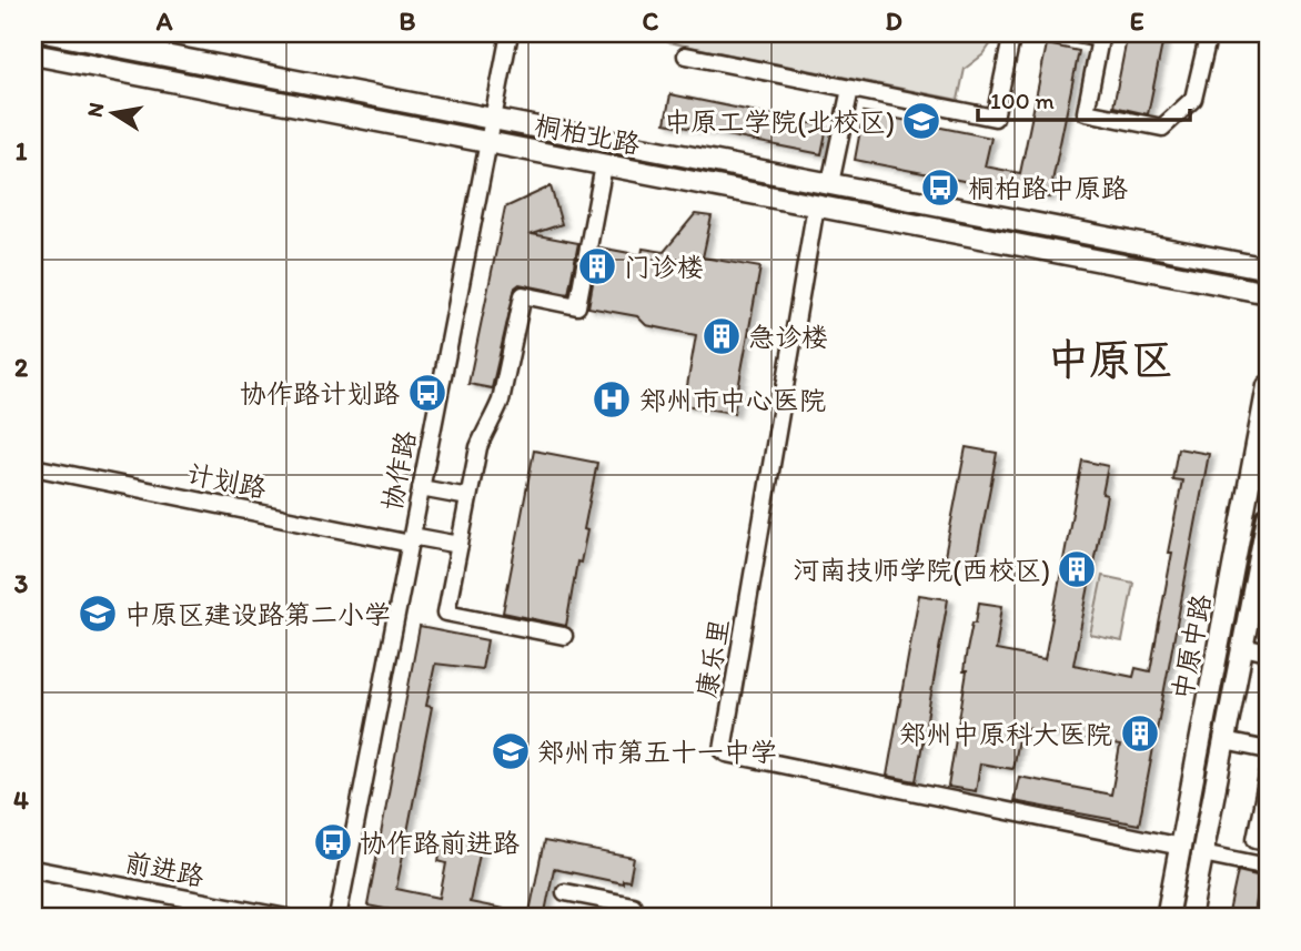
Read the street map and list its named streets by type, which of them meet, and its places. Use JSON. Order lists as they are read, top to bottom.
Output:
{
  "streets": {
    "main road": ["桐柏北路", "中原中路"],
    "street": [
      "协作路",
      "计划路",
      "康乐里",
      "前进路"
    ]
  },
  "crossings": [
    ["桐柏北路", "协作路"],
    ["桐柏北路", "康乐里"],
    ["协作路", "计划路"],
    ["中原中路", "康乐里"]
  ],
  "districts": ["中原区"],
  "places": {
    "school or university": ["中原工学院(北校区)", "中原区建设路第二小学", "郑州市第五十一中学"],
    "bus stop": ["桐柏路中原路", "协作路计划路", "协作路前进路"],
    "building": [
      "门诊楼",
      "急诊楼",
      "河南技师学院(西校区)",
      "郑州中原科大医院"
    ],
    "hospital": ["郑州市中心医院"]
  },
  "scale_bar": "100 m",
  "north": "left",
  "grid": {
    "columns": [
      "A",
      "B",
      "C",
      "D",
      "E"
    ],
    "rows": [
      "1",
      "2",
      "3",
      "4"
    ]
  }
}
